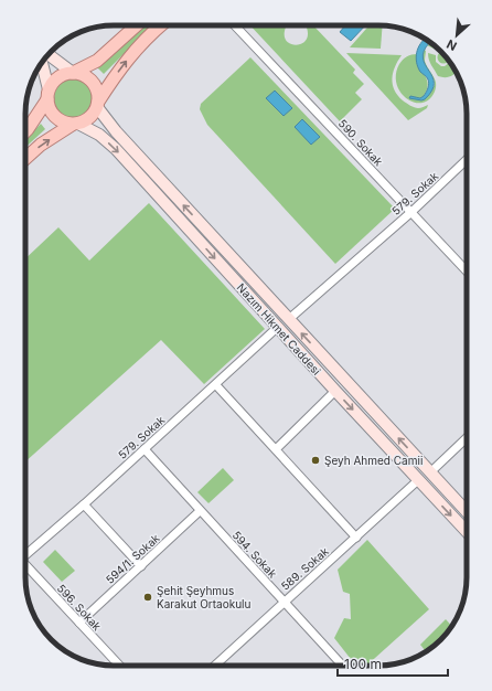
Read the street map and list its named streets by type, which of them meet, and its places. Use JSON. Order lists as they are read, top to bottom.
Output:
{
  "streets": {
    "main road": ["Nazım Hikmet Caddesi"],
    "street": [
      "590. Sokak",
      "579. Sokak",
      "594. Sokak",
      "594/1. Sokak",
      "589. Sokak",
      "596. Sokak"
    ]
  },
  "crossings": [
    ["590. Sokak", "579. Sokak"],
    ["579. Sokak", "Nazım Hikmet Caddesi"],
    ["579. Sokak", "594. Sokak"],
    ["Nazım Hikmet Caddesi", "589. Sokak"],
    ["594. Sokak", "594/1. Sokak"],
    ["594. Sokak", "589. Sokak"],
    ["594/1. Sokak", "596. Sokak"]
  ],
  "places": ["Şeyh Ahmed Camii", "Şehit Şeyhmus Karakut Ortaokulu"],
  "scale_bar": "100 m",
  "north": "bottom left"
}
